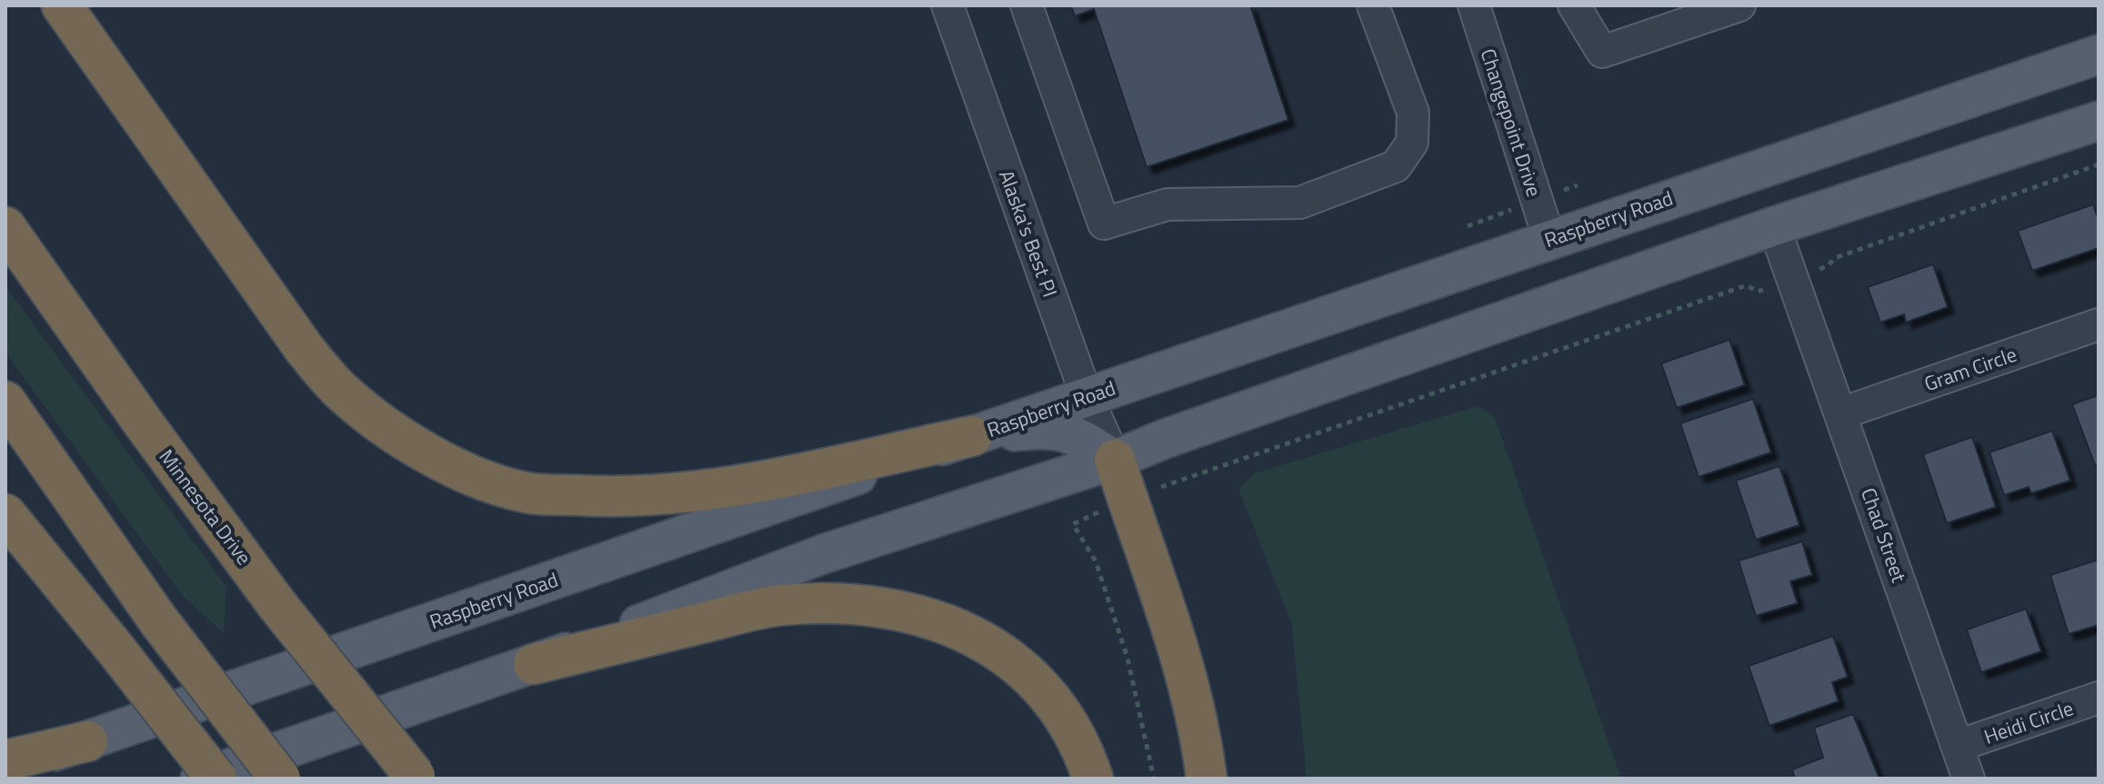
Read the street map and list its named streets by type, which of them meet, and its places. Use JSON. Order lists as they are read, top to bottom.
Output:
{
  "streets": {
    "highway": ["Minnesota Drive"],
    "main road": ["Raspberry Road"],
    "street": [
      "Changepoint Drive",
      "Alaska's Best PI",
      "Gram Circle",
      "Chad Street",
      "Heidi Circle"
    ]
  },
  "crossings": [
    ["Changepoint Drive", "Raspberry Road"],
    ["Raspberry Road", "Alaska's Best PI"],
    ["Gram Circle", "Chad Street"],
    ["Chad Street", "Heidi Circle"]
  ]
}
